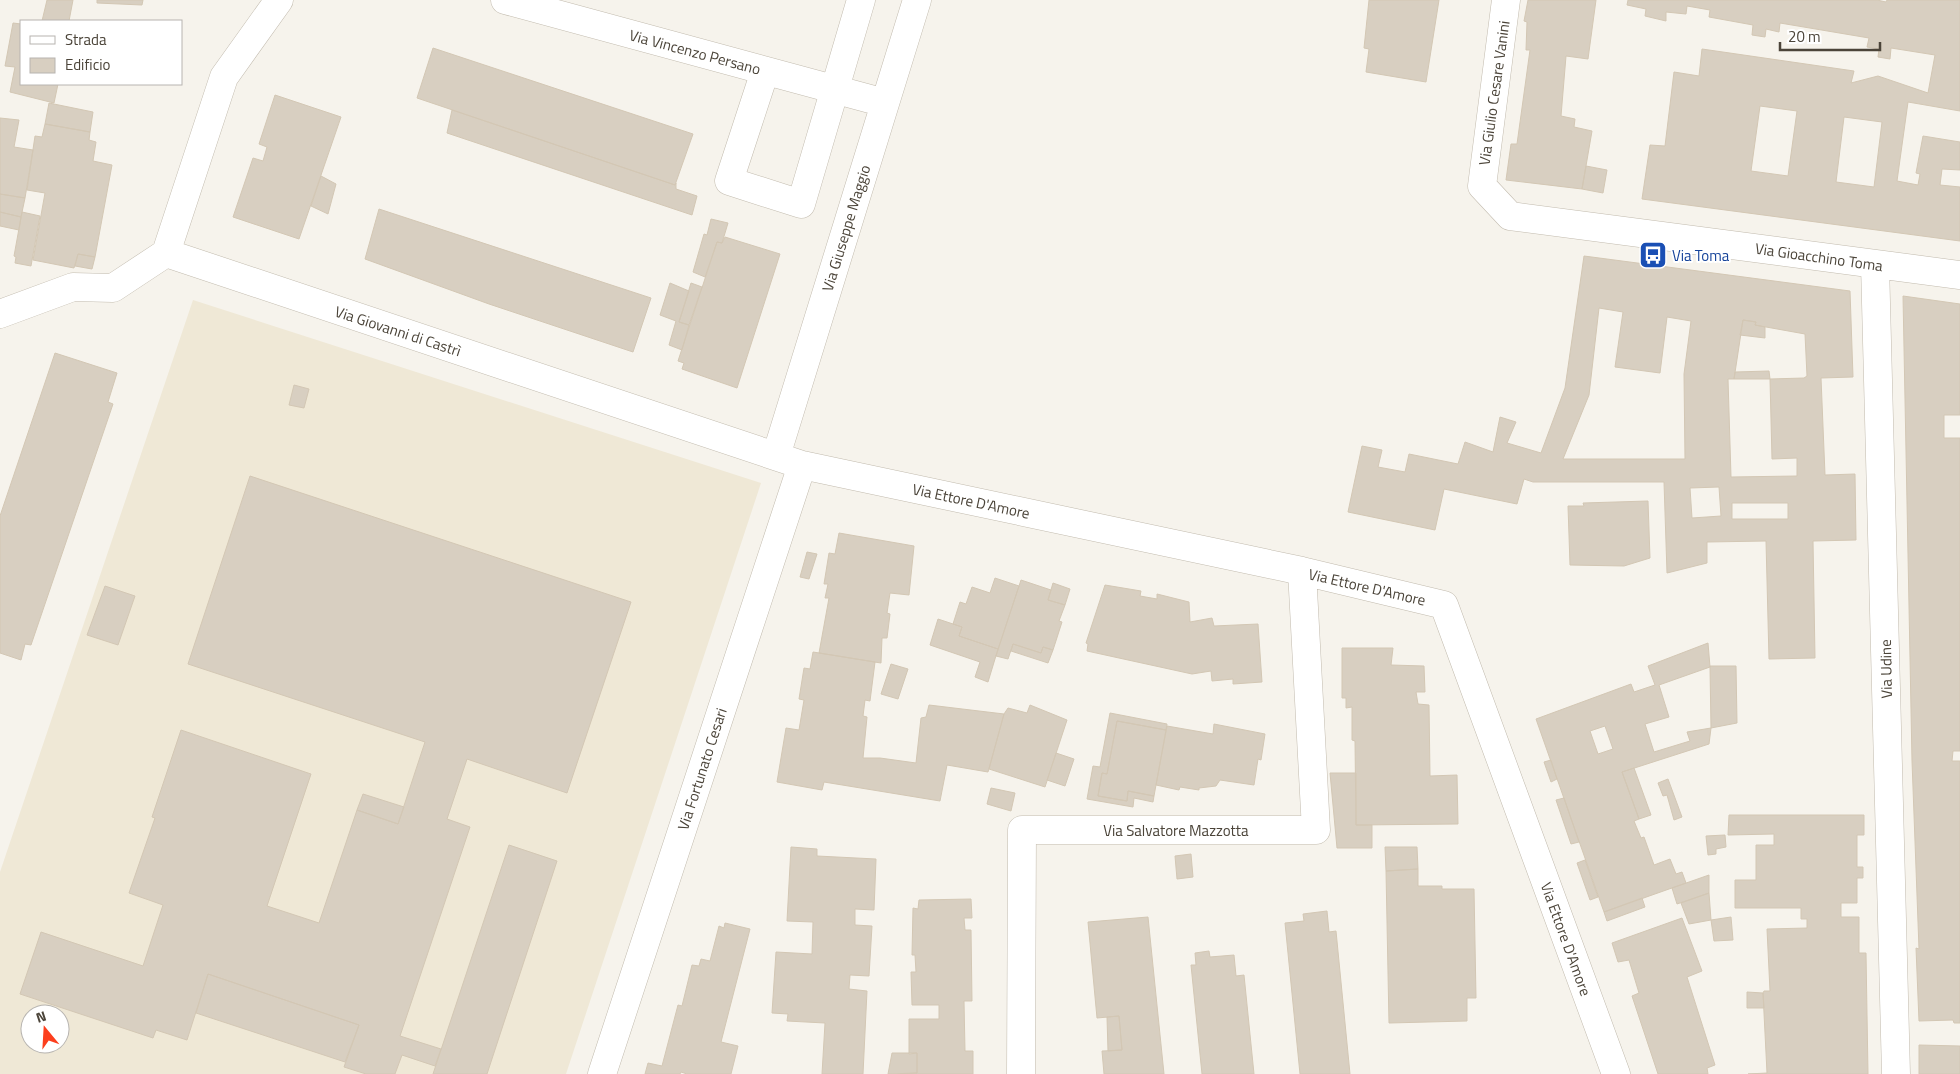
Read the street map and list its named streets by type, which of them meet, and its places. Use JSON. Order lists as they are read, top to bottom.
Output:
{
  "streets": {
    "street": [
      "Via Vincenzo Persano",
      "Via Giulio Cesare Vanini",
      "Via Giuseppe Maggio",
      "Via Gioacchino Toma",
      "Via Giovanni di Castrì",
      "Via Ettore D'Amore",
      "Via Udine",
      "Via Fortunato Cesari",
      "Via Salvatore Mazzotta"
    ]
  },
  "crossings": [
    ["Via Vincenzo Persano", "Via Giuseppe Maggio"],
    ["Via Giulio Cesare Vanini", "Via Gioacchino Toma"],
    ["Via Giuseppe Maggio", "Via Giovanni di Castrì"],
    ["Via Gioacchino Toma", "Via Udine"],
    ["Via Giovanni di Castrì", "Via Ettore D'Amore"],
    ["Via Giovanni di Castrì", "Via Fortunato Cesari"],
    ["Via Ettore D'Amore", "Via Fortunato Cesari"],
    ["Via Ettore D'Amore", "Via Salvatore Mazzotta"]
  ],
  "places": {
    "bus stop": ["Via Toma"]
  },
  "legend": ["Strada", "Edificio"],
  "scale_bar": "20 m",
  "north": "top"
}
